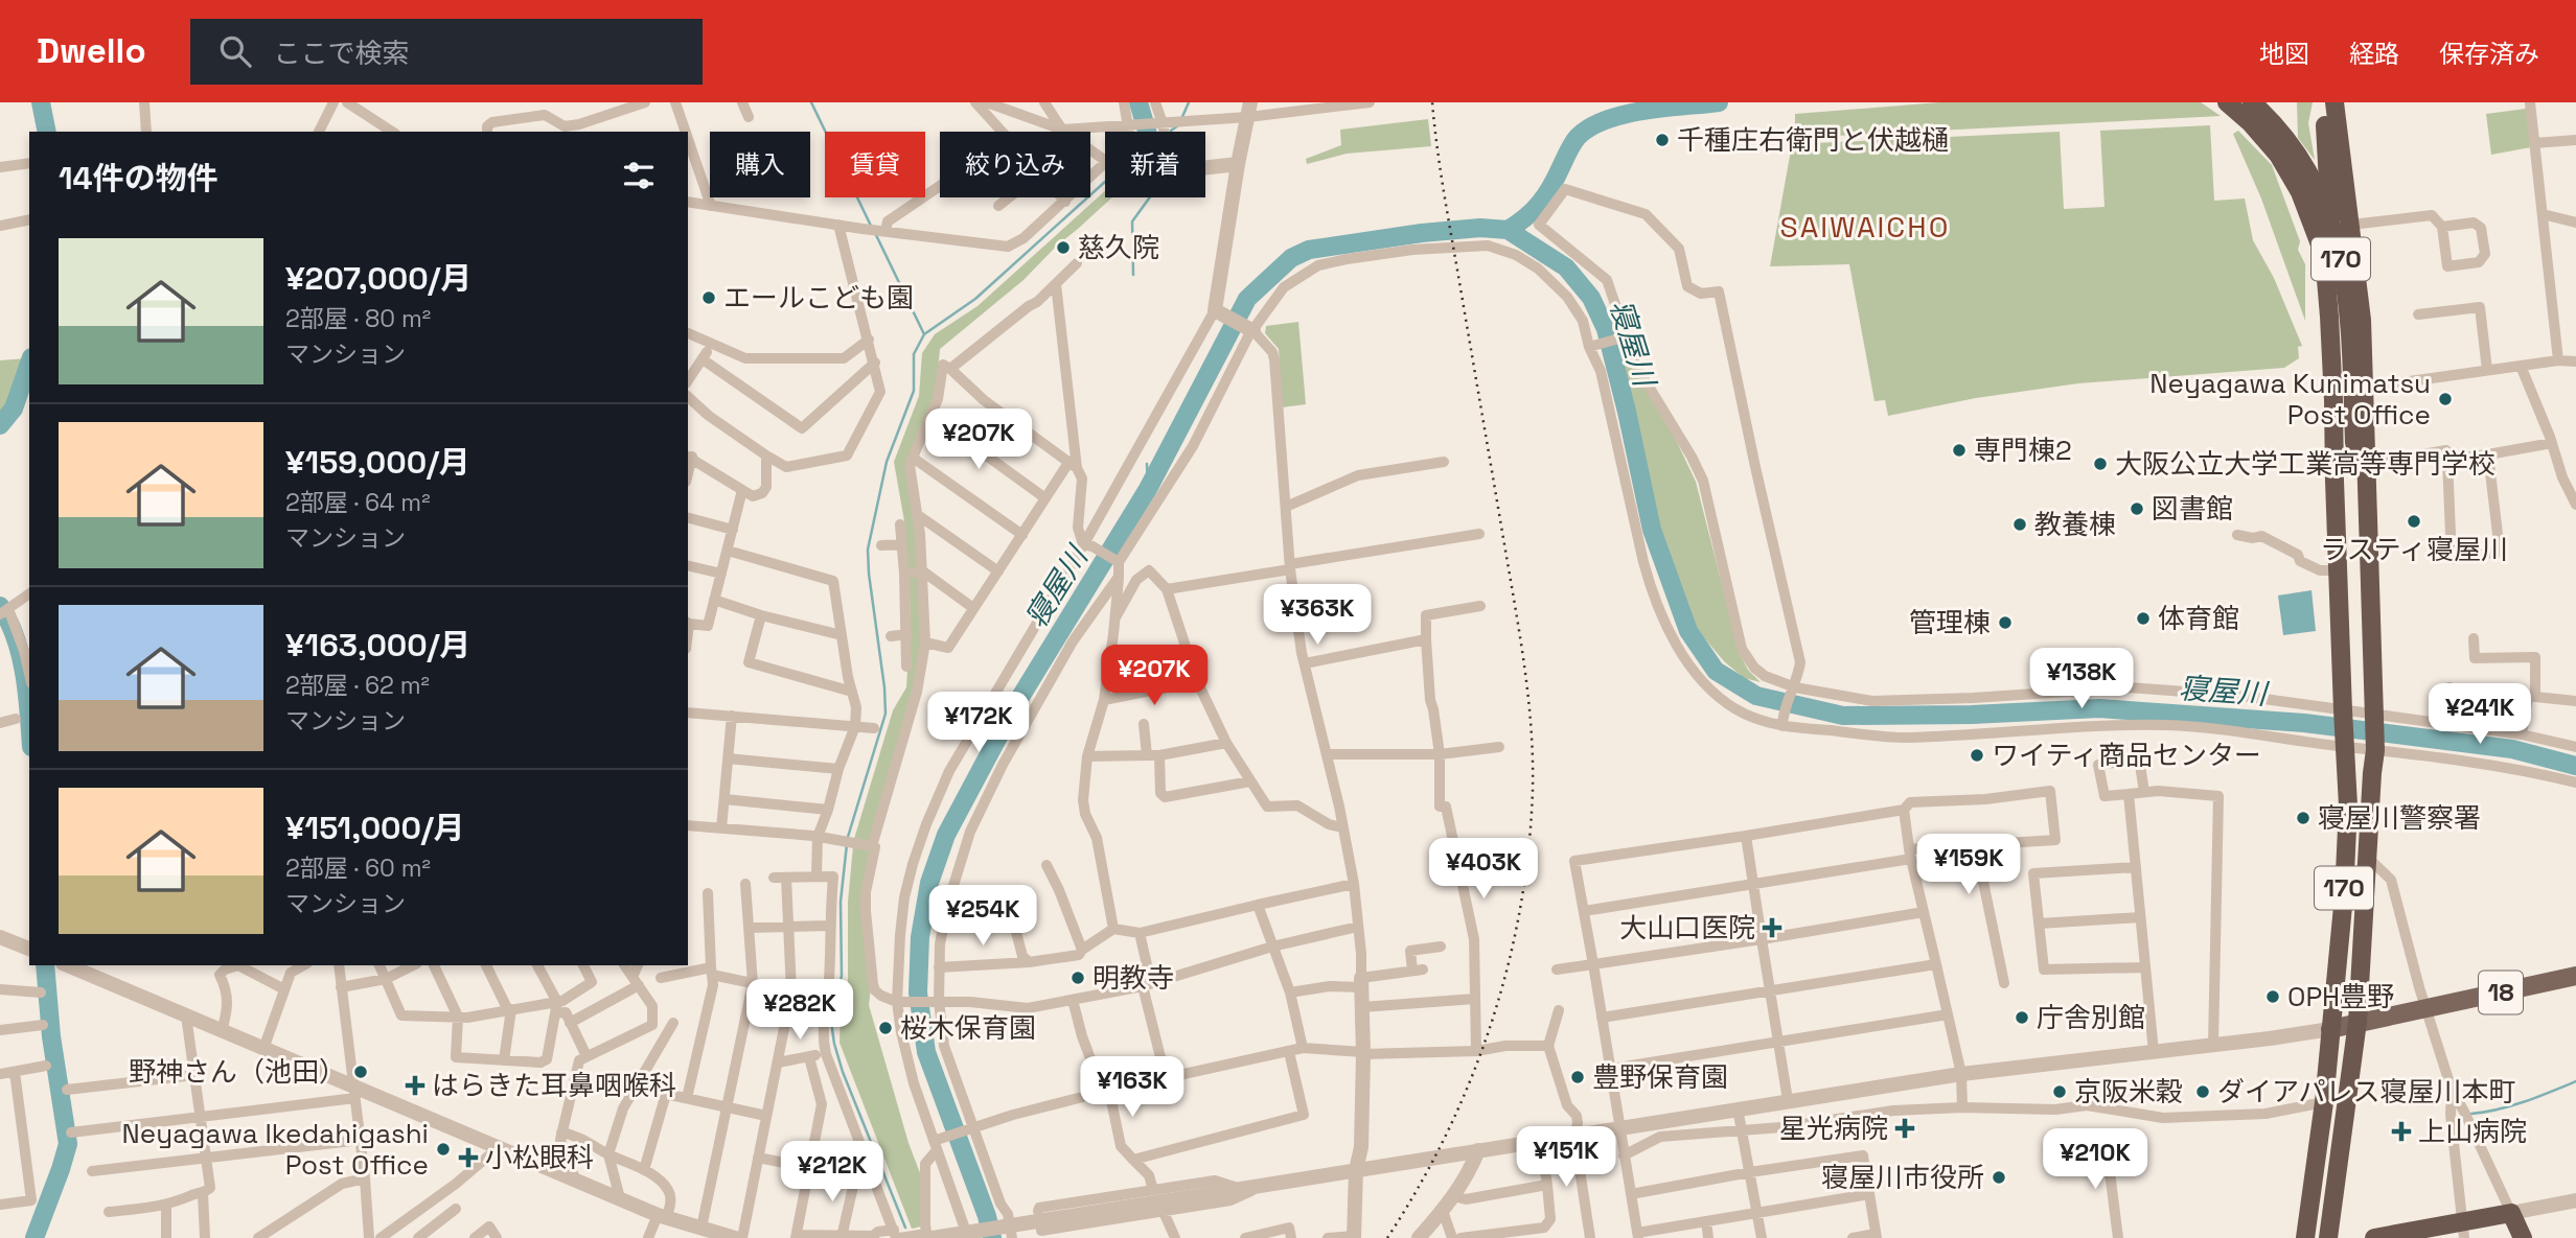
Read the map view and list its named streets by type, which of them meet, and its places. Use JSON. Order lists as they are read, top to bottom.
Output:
{
  "streets": {
    "highway": ["170"],
    "main road": ["18"]
  },
  "crossings": [
    ["170", "18"]
  ],
  "districts": ["SAIWAICHO"],
  "water": ["寝屋川"],
  "places": {
    "other": [
      "千種庄右衛門と伏越樋",
      "慈久院",
      "エールこども園",
      "Neyagawa Kunimatsu Post Office",
      "専門棟2",
      "大阪公立大学工業高等専門学校",
      "図書館",
      "ラスティ寝屋川",
      "教養棟",
      "体育館",
      "管理棟",
      "ワイティ商品センター",
      "寝屋川警察署",
      "明教寺",
      "OPH豊野",
      "庁舎別館",
      "桜木保育園",
      "野神さん（池田）",
      "豊野保育園",
      "京阪米穀",
      "ダイアパレス寝屋川本町",
      "Neyagawa Ikedahigashi Post Office",
      "寝屋川市役所"
    ],
    "health": [
      "大山口医院",
      "はらきた耳鼻咽喉科",
      "星光病院",
      "上山病院",
      "小松眼科"
    ]
  },
  "page": {
    "header": "Dwello",
    "search": "ここで検索",
    "nav": ["地図", "経路", "保存済み"],
    "chip": [
      "購入",
      "賃貸",
      "絞り込み",
      "新着"
    ],
    "heading": "14件の物件",
    "list": [
      {
        "name": "¥207,000/月",
        "note": "2部屋 · 80 m² · マンション"
      },
      {
        "name": "¥159,000/月",
        "note": "2部屋 · 64 m² · マンション"
      },
      {
        "name": "¥163,000/月",
        "note": "2部屋 · 62 m² · マンション"
      },
      {
        "name": "¥151,000/月",
        "note": "2部屋 · 60 m² · マンション"
      }
    ],
    "price": [
      "¥207K",
      "¥363K",
      "¥207K",
      "¥138K",
      "¥241K",
      "¥172K",
      "¥159K",
      "¥403K",
      "¥254K",
      "¥282K",
      "¥163K",
      "¥151K",
      "¥210K",
      "¥212K"
    ]
  }
}
